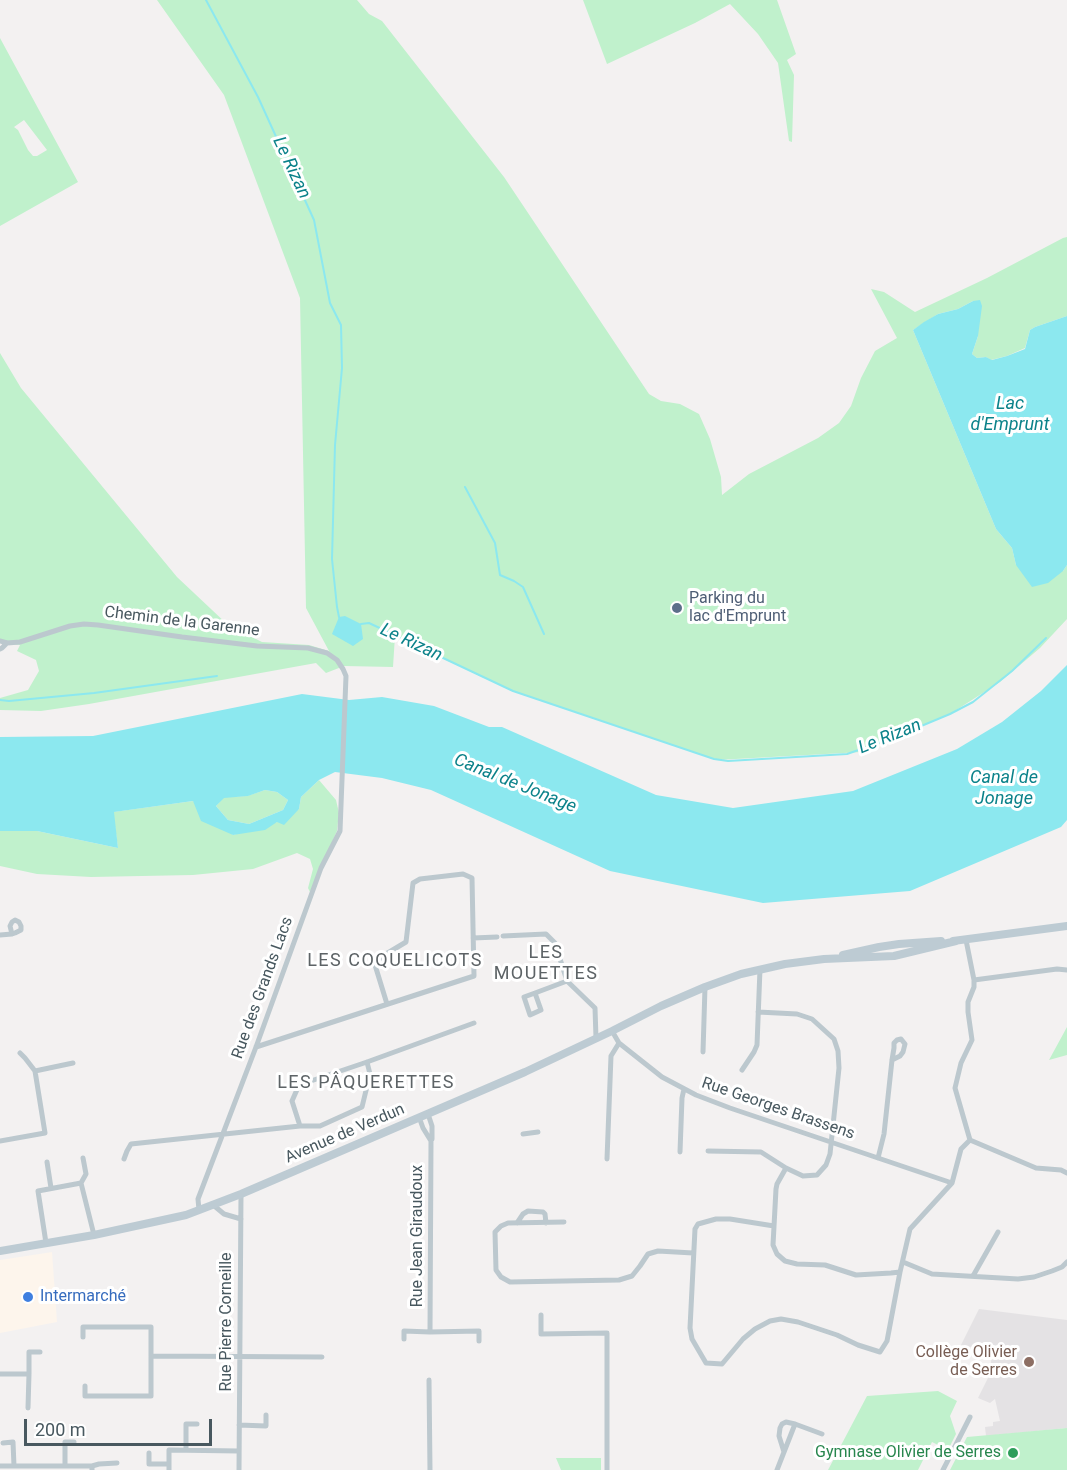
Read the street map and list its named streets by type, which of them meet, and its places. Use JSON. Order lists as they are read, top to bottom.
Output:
{
  "streets": {
    "main road": ["Avenue de Verdun"],
    "street": [
      "Chemin de la Garenne",
      "Rue des Grands Lacs",
      "Rue Georges Brassens",
      "Rue Jean Giraudoux",
      "Rue Pierre Corneille"
    ]
  },
  "crossings": [
    ["Chemin de la Garenne", "Rue des Grands Lacs"],
    ["Rue des Grands Lacs", "Avenue de Verdun"],
    ["Rue Georges Brassens", "Avenue de Verdun"],
    ["Avenue de Verdun", "Rue Jean Giraudoux"],
    ["Avenue de Verdun", "Rue Pierre Corneille"]
  ],
  "districts": ["LES MOUETTES", "LES COQUELICOTS", "LES PÂQUERETTES"],
  "water": ["Le Rizan", "Lac d'Emprunt", "Canal de Jonage"],
  "places": [
    "Parking du lac d'Emprunt",
    "Intermarché",
    "Collège Olivier de Serres",
    "Gymnase Olivier de Serres"
  ],
  "scale_bar": "200 m"
}
